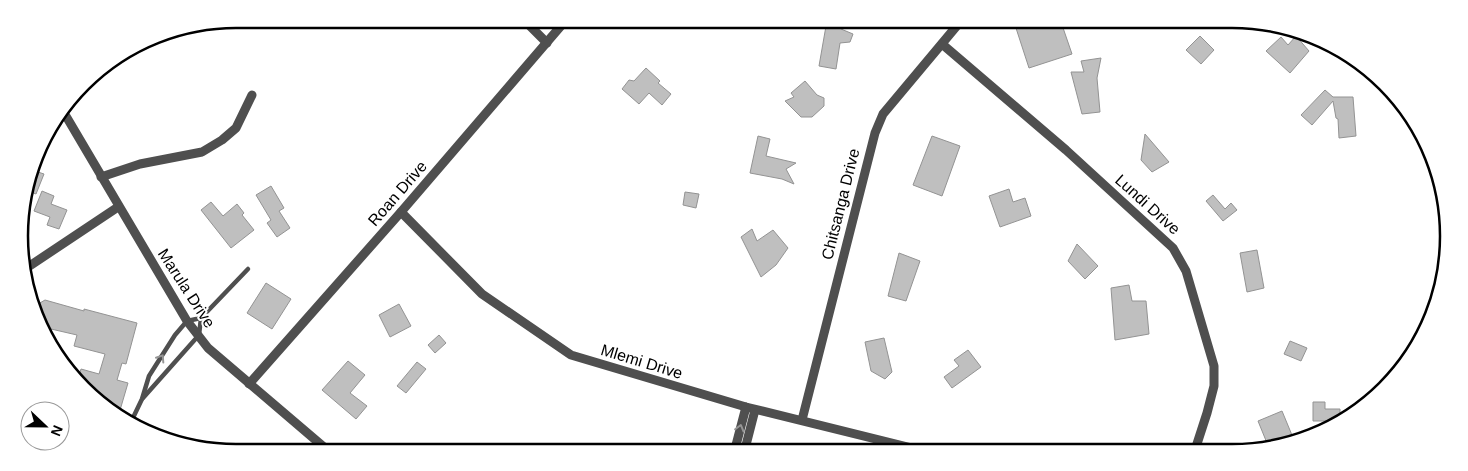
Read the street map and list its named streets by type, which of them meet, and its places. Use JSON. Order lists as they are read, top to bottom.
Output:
{
  "streets": {
    "street": [
      "Roan Drive",
      "Chitsanga Drive",
      "Lundi Drive",
      "Marula Drive",
      "Mlemi Drive"
    ]
  },
  "crossings": [
    ["Roan Drive", "Marula Drive"],
    ["Roan Drive", "Mlemi Drive"],
    ["Chitsanga Drive", "Lundi Drive"],
    ["Chitsanga Drive", "Mlemi Drive"]
  ],
  "north": "right"
}
